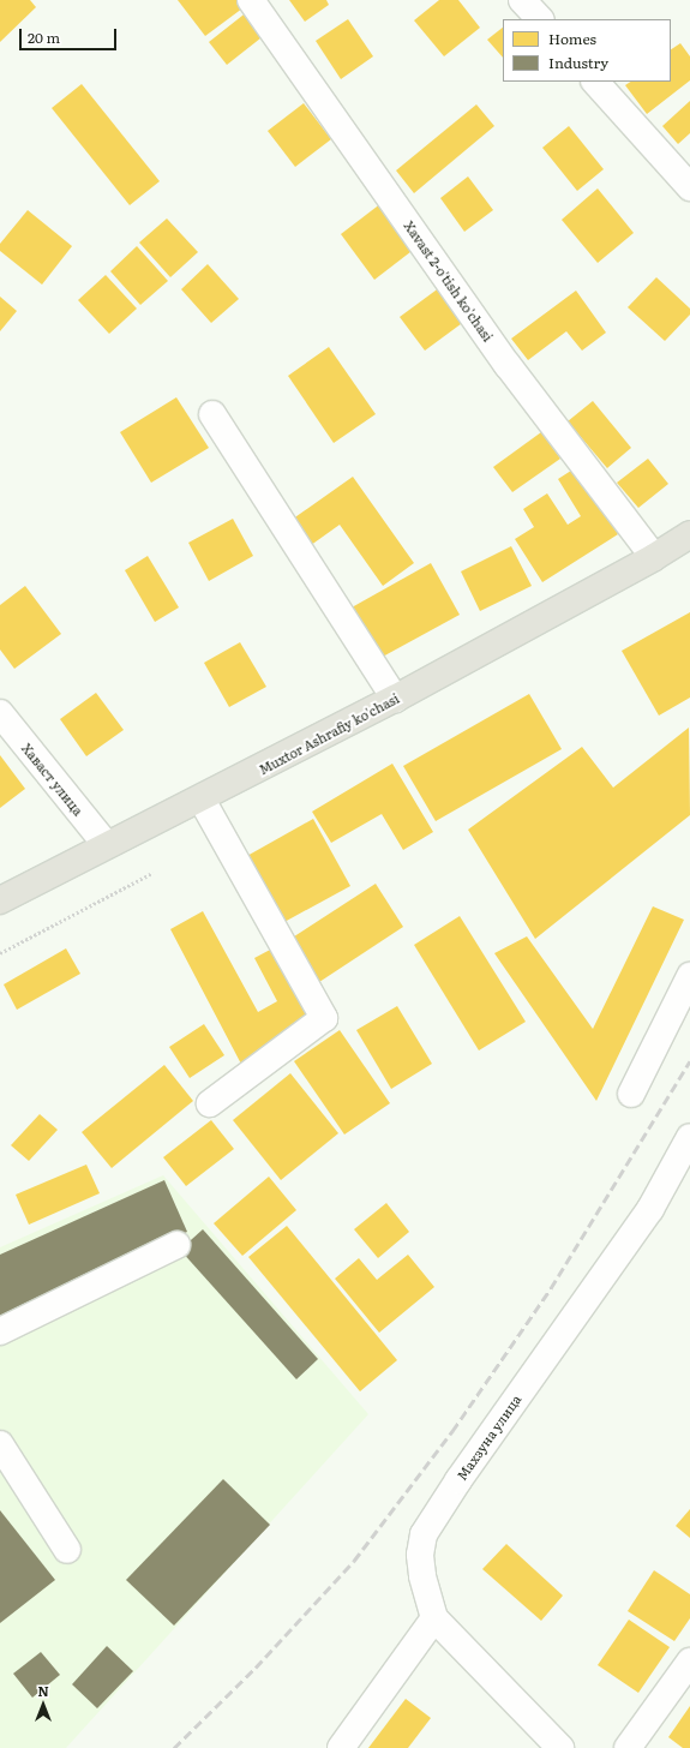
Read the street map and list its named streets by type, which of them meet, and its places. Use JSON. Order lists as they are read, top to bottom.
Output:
{
  "streets": {
    "main road": ["Muxtor Ashrafiy ko'chasi"],
    "street": ["Xavast 2-o'tish ko'chasi", "Хаваст улица", "Махзуна улица"]
  },
  "crossings": [
    ["Xavast 2-o'tish ko'chasi", "Muxtor Ashrafiy ko'chasi"],
    ["Muxtor Ashrafiy ko'chasi", "Хаваст улица"]
  ],
  "legend": ["Homes", "Industry"],
  "scale_bar": "20 m",
  "north": "top"
}
